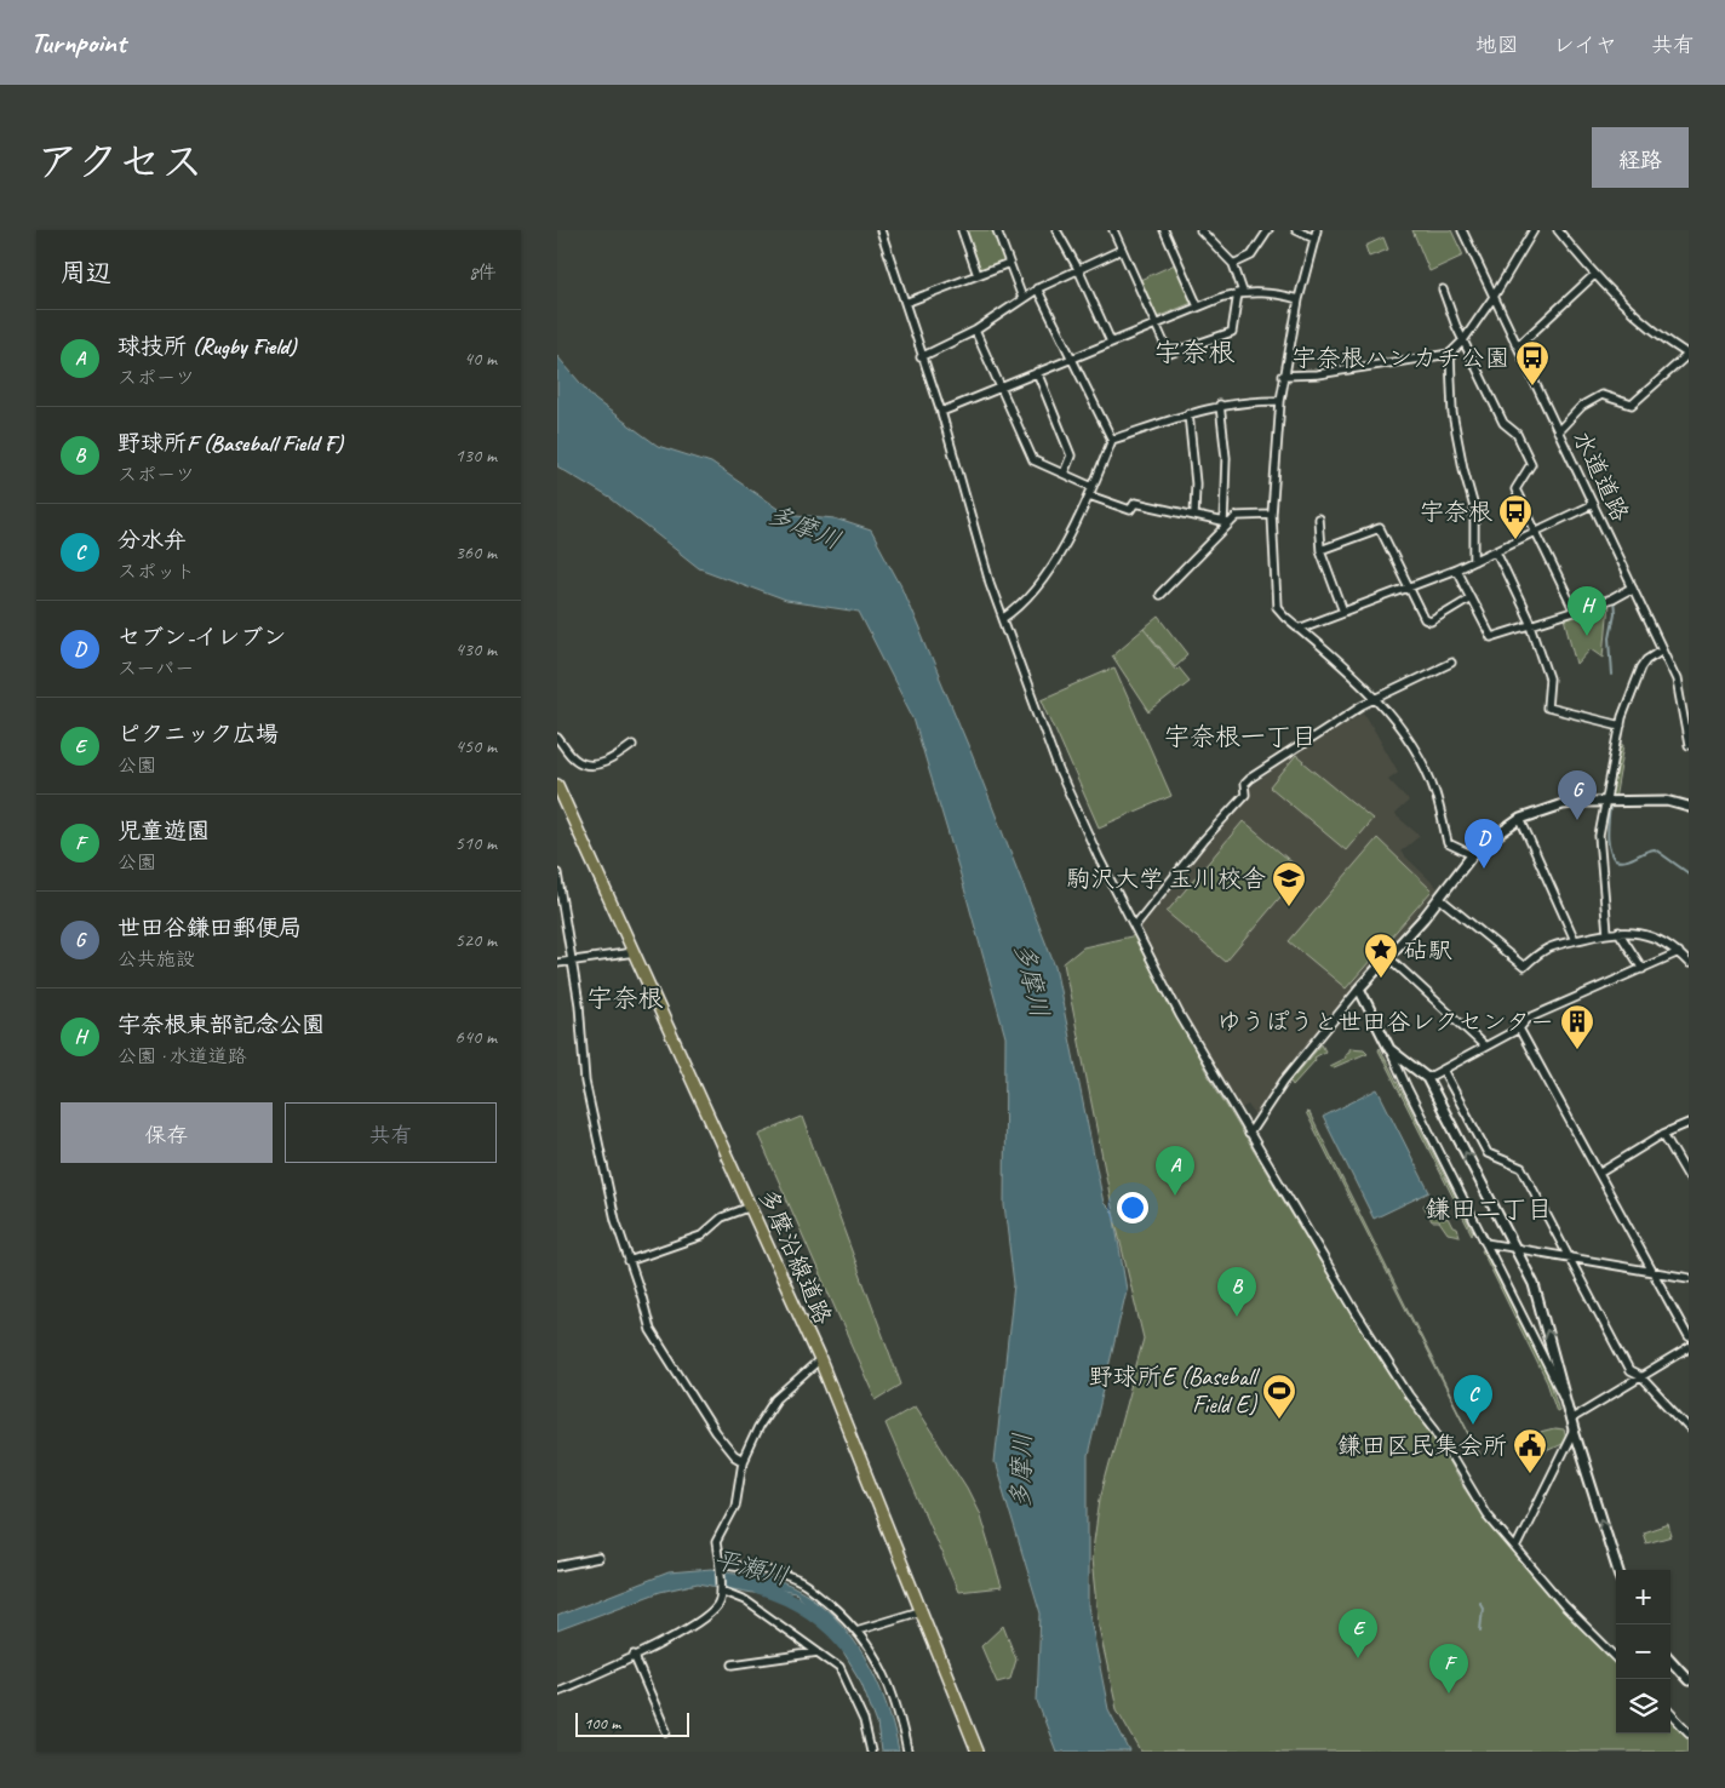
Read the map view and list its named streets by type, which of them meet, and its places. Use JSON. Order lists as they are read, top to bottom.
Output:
{
  "streets": {
    "main road": ["多摩沿線道路"],
    "street": ["水道道路"]
  },
  "districts": [
    "宇奈根",
    "宇奈根一丁目",
    "宇奈根",
    "鎌田二丁目"
  ],
  "water": ["多摩川", "平瀬川"],
  "places": {
    "bus stop": ["宇奈根ハンカチ公園", "宇奈根"],
    "school or university": ["駒沢大学 玉川校舎"],
    "place": ["砧駅"],
    "building": ["ゆうぽうと世田谷レクセンター"],
    "sports": ["野球所E (Baseball Field E)"],
    "public building": ["鎌田区民集会所"]
  },
  "scale_bar": "100 m",
  "page": {
    "header": "Turnpoint",
    "nav": ["地図", "レイヤ", "共有"],
    "title": "アクセス",
    "buttons": [
      "経路",
      ["保存", "共有"]
    ],
    "heading": ["周辺", "8件"],
    "list": [
      {
        "mark": "A",
        "name": "球技所 (Rugby Field)",
        "note": "スポーツ",
        "value": "40 m"
      },
      {
        "mark": "B",
        "name": "野球所F (Baseball Field F)",
        "note": "スポーツ",
        "value": "130 m"
      },
      {
        "mark": "C",
        "name": "分水弁",
        "note": "スポット",
        "value": "360 m"
      },
      {
        "mark": "D",
        "name": "セブン-イレブン",
        "note": "スーパー",
        "value": "430 m"
      },
      {
        "mark": "E",
        "name": "ピクニック広場",
        "note": "公園",
        "value": "450 m"
      },
      {
        "mark": "F",
        "name": "児童遊園",
        "note": "公園",
        "value": "510 m"
      },
      {
        "mark": "G",
        "name": "世田谷鎌田郵便局",
        "note": "公共施設",
        "value": "520 m"
      },
      {
        "mark": "H",
        "name": "宇奈根東部記念公園",
        "note": "公園 · 水道道路",
        "value": "640 m"
      }
    ],
    "pins": [
      "H",
      "G",
      "D",
      "A",
      "B",
      "C",
      "E",
      "F"
    ],
    "map_buttons": ["+", "−"],
    "scale": "100 m"
  }
}
